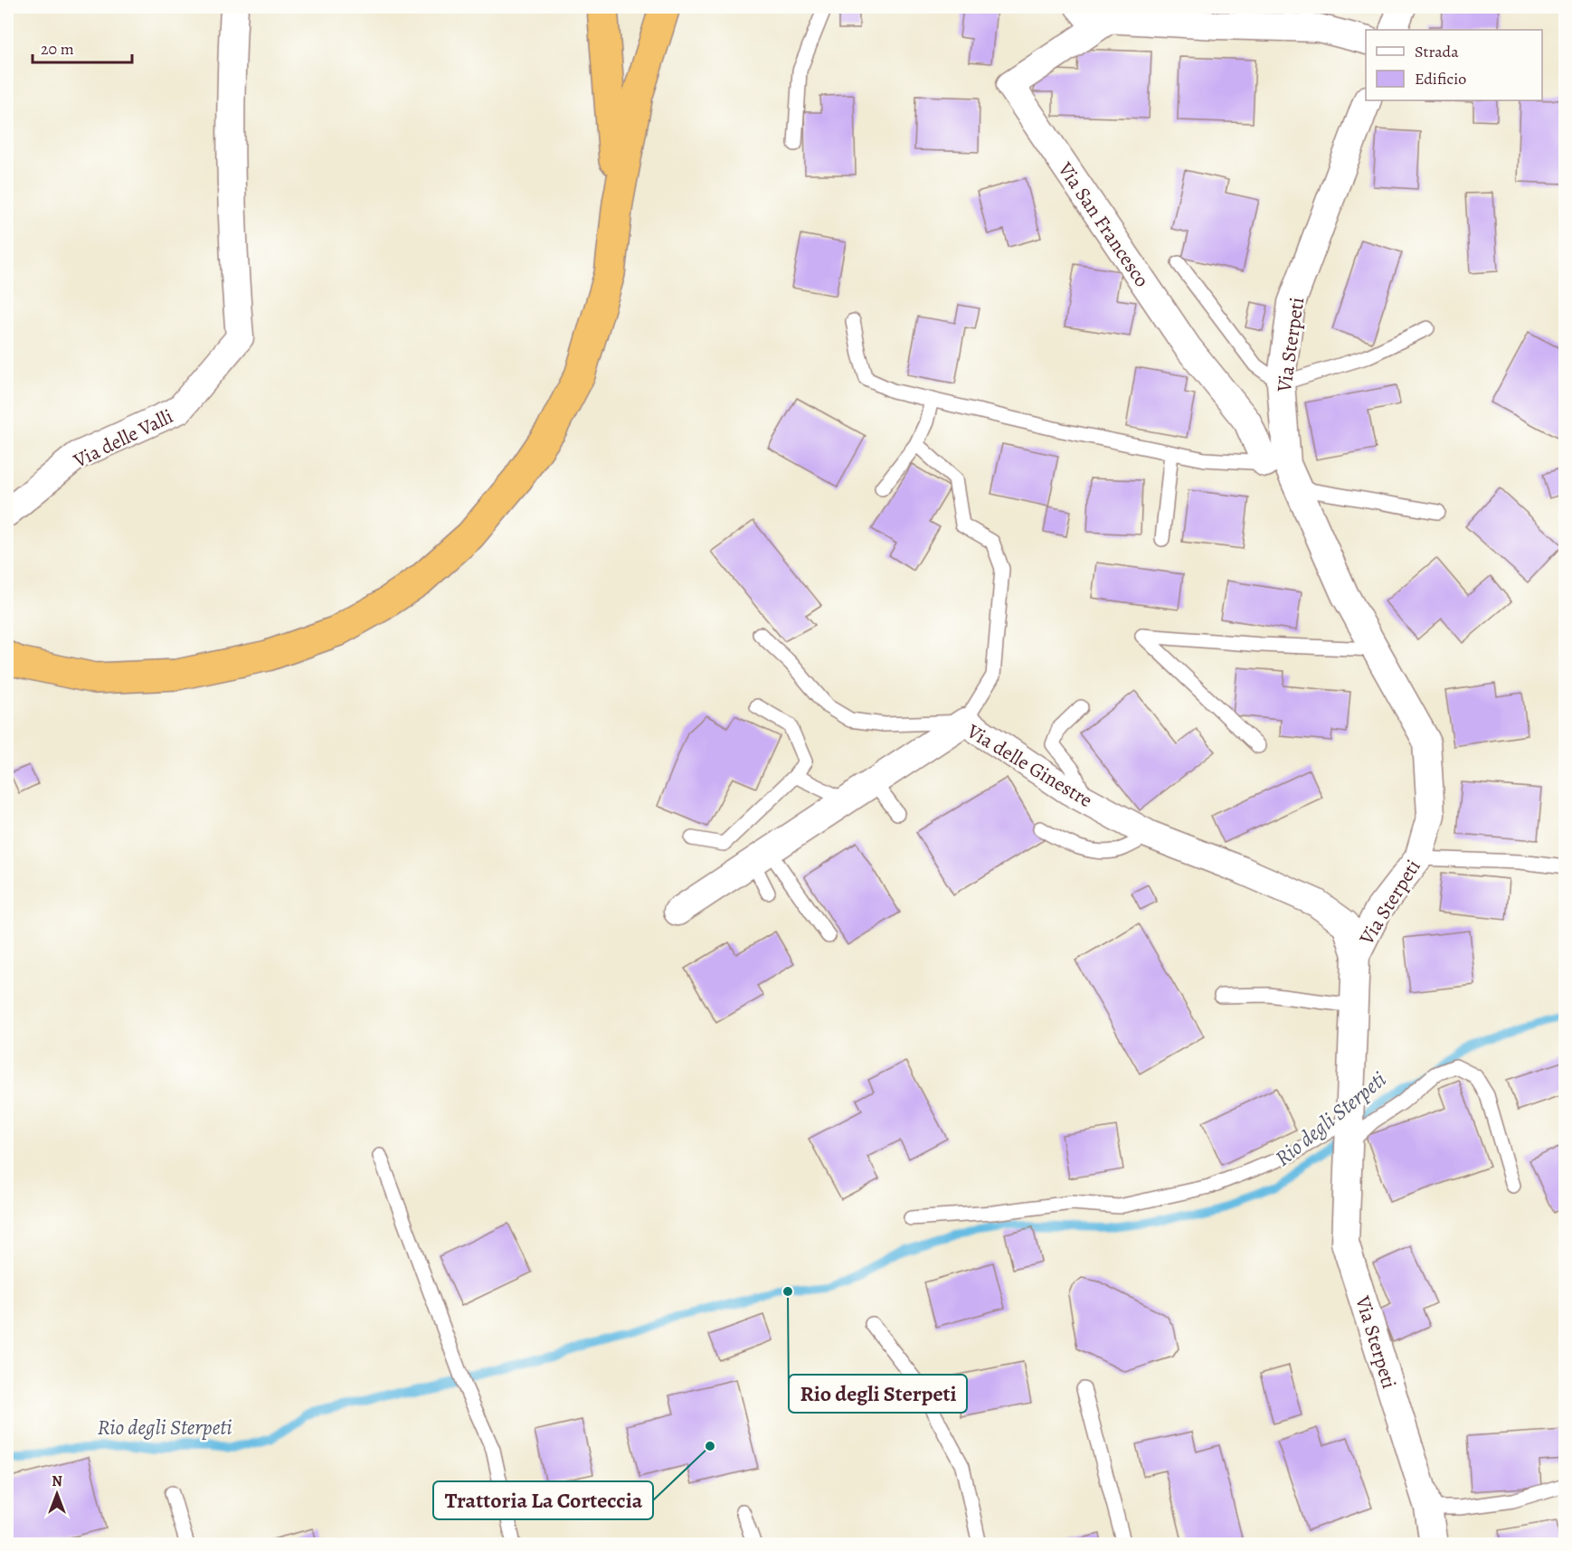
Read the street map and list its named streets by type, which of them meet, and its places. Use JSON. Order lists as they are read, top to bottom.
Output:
{
  "streets": {
    "street": [
      "Via San Francesco",
      "Via Sterpeti",
      "Via delle Valli",
      "Via delle Ginestre"
    ]
  },
  "crossings": [
    ["Via San Francesco", "Via Sterpeti"],
    ["Via Sterpeti", "Via delle Ginestre"]
  ],
  "water": ["Rio degli Sterpeti"],
  "places": ["Rio degli Sterpeti", "Trattoria La Corteccia"],
  "legend": ["Strada", "Edificio"],
  "scale_bar": "20 m",
  "north": "top"
}
